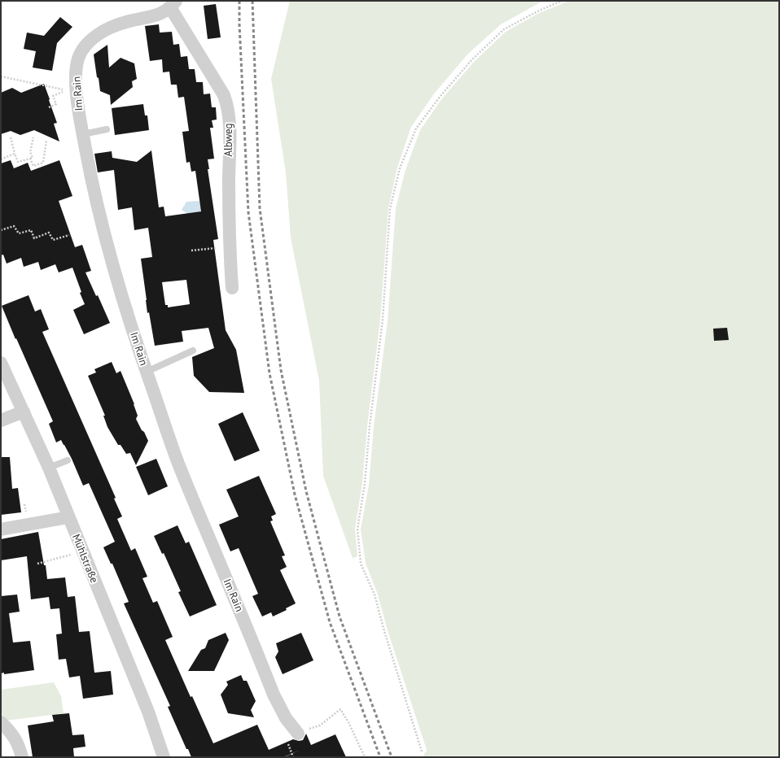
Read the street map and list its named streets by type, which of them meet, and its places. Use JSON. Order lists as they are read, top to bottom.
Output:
{
  "streets": {
    "street": ["Im Rain", "Albweg", "Mühlstraße"]
  },
  "crossings": [
    ["Im Rain", "Albweg"]
  ]
}
